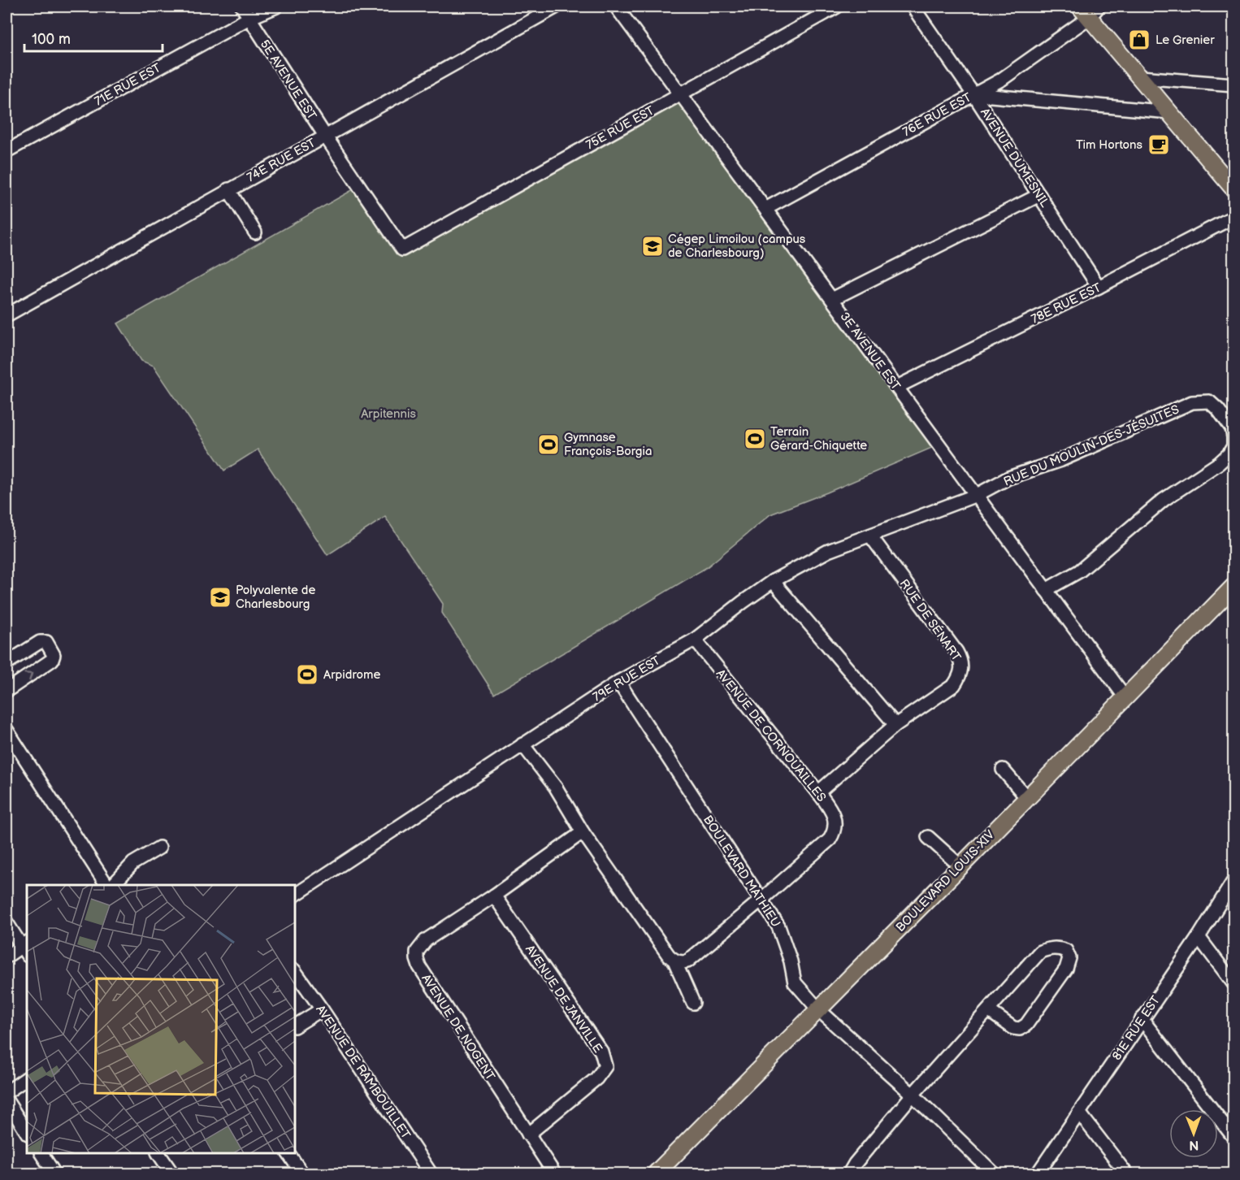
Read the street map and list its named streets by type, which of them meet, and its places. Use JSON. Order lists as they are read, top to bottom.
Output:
{
  "streets": {
    "main road": ["BOULEVARD LOUIS-XIV"],
    "street": [
      "5E AVENUE EST",
      "71E RUE EST",
      "76E RUE EST",
      "75E RUE EST",
      "AVENUE DUMESNIL",
      "74E RUE EST",
      "78E RUE EST",
      "3E AVENUE EST",
      "RUE DU MOULIN-DES-JÉSUITES",
      "RUE DE SÉNART",
      "79E RUE EST",
      "AVENUE DE CORNOUAILLES",
      "BOULEVARD MATHIEU",
      "AVENUE DE JANVILLE",
      "AVENUE DE NOGENT",
      "81E RUE EST",
      "AVENUE DE RAMBOUILLET"
    ]
  },
  "crossings": [
    ["5E AVENUE EST", "71E RUE EST"],
    ["5E AVENUE EST", "75E RUE EST"],
    ["5E AVENUE EST", "74E RUE EST"],
    ["76E RUE EST", "AVENUE DUMESNIL"],
    ["76E RUE EST", "3E AVENUE EST"],
    ["75E RUE EST", "3E AVENUE EST"],
    ["AVENUE DUMESNIL", "78E RUE EST"],
    ["78E RUE EST", "3E AVENUE EST"],
    ["3E AVENUE EST", "RUE DU MOULIN-DES-JÉSUITES"],
    ["3E AVENUE EST", "79E RUE EST"],
    ["3E AVENUE EST", "BOULEVARD LOUIS-XIV"],
    ["RUE DU MOULIN-DES-JÉSUITES", "79E RUE EST"],
    ["RUE DE SÉNART", "79E RUE EST"],
    ["RUE DE SÉNART", "AVENUE DE CORNOUAILLES"],
    ["79E RUE EST", "AVENUE DE CORNOUAILLES"],
    ["79E RUE EST", "BOULEVARD MATHIEU"],
    ["AVENUE DE CORNOUAILLES", "BOULEVARD MATHIEU"],
    ["BOULEVARD MATHIEU", "BOULEVARD LOUIS-XIV"],
    ["AVENUE DE JANVILLE", "AVENUE DE NOGENT"]
  ],
  "parks": ["Arpitennis"],
  "places": {
    "shop": ["Le Grenier"],
    "cafe": ["Tim Hortons"],
    "school or university": ["Cégep Limoilou (campus de Charlesbourg)", "Polyvalente de Charlesbourg"],
    "sports": ["Terrain Gérard-Chiquette", "Gymnase François-Borgia", "Arpidrome"]
  },
  "scale_bar": "100 m",
  "north": "bottom"
}
